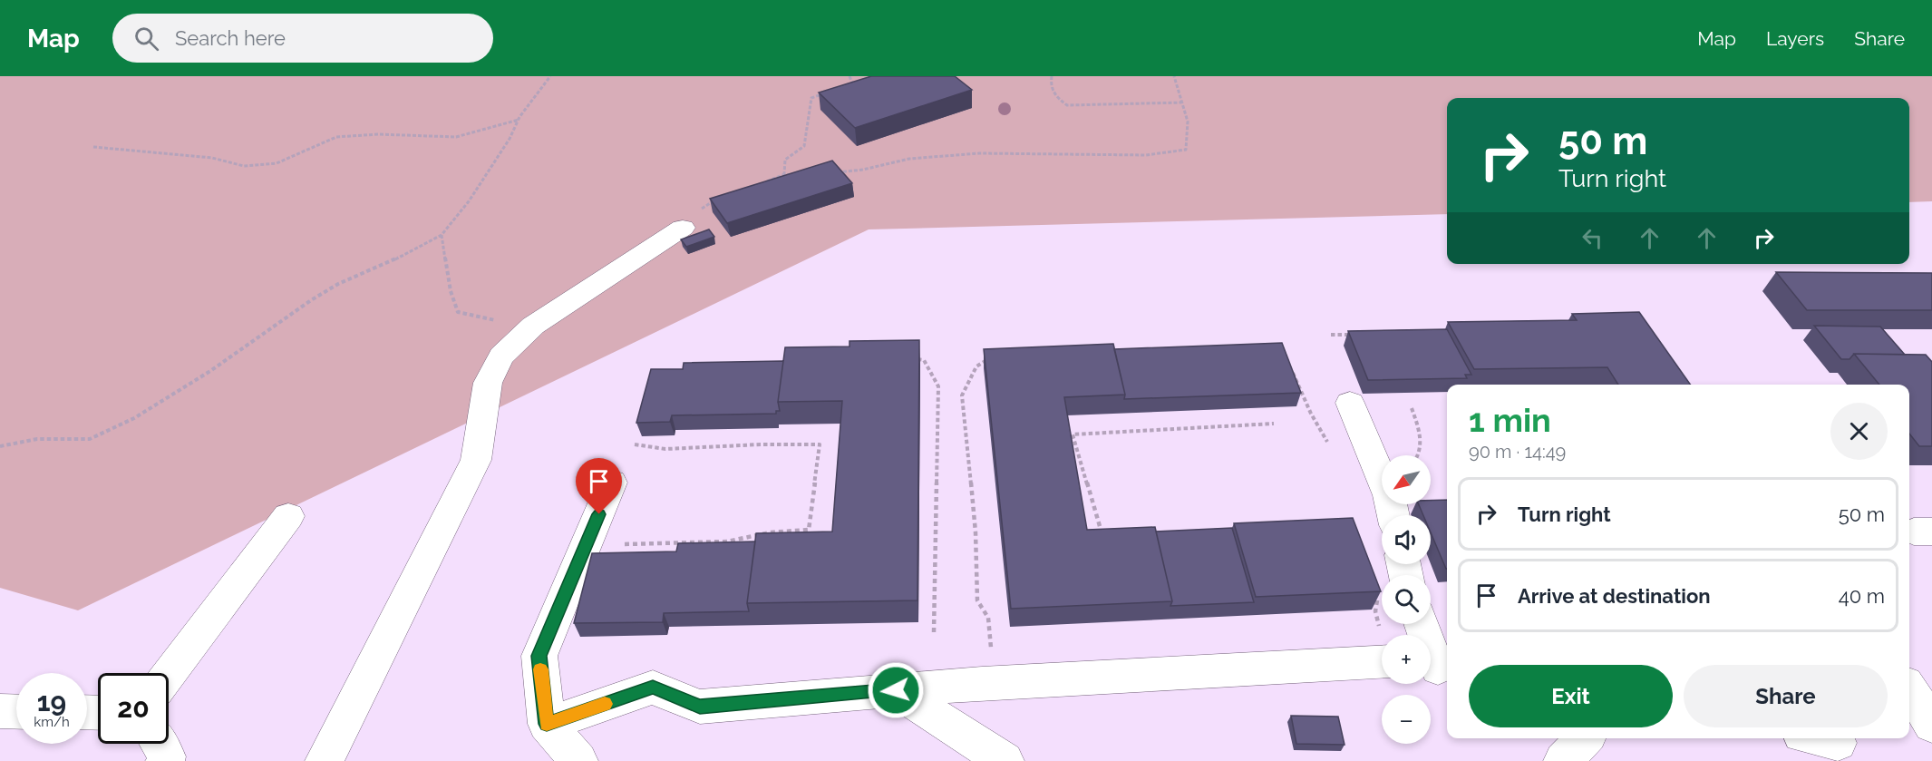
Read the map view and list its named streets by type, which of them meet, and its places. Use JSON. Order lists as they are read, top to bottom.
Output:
{
  "north": "bottom left",
  "page": {
    "header": "Map",
    "search": "Search here",
    "nav": ["Map", "Layers", "Share"],
    "turn": ["50 m", "Turn right"],
    "heading": ["1 min", "90 m · 14:49"],
    "map_buttons": ["+", "−"],
    "list": [
      {
        "name": "Turn right",
        "value": "50 m"
      },
      {
        "name": "Arrive at destination",
        "value": "40 m"
      }
    ],
    "buttons": ["Exit", "Share"],
    "speed": "19 km/h",
    "limit": "20"
  }
}
